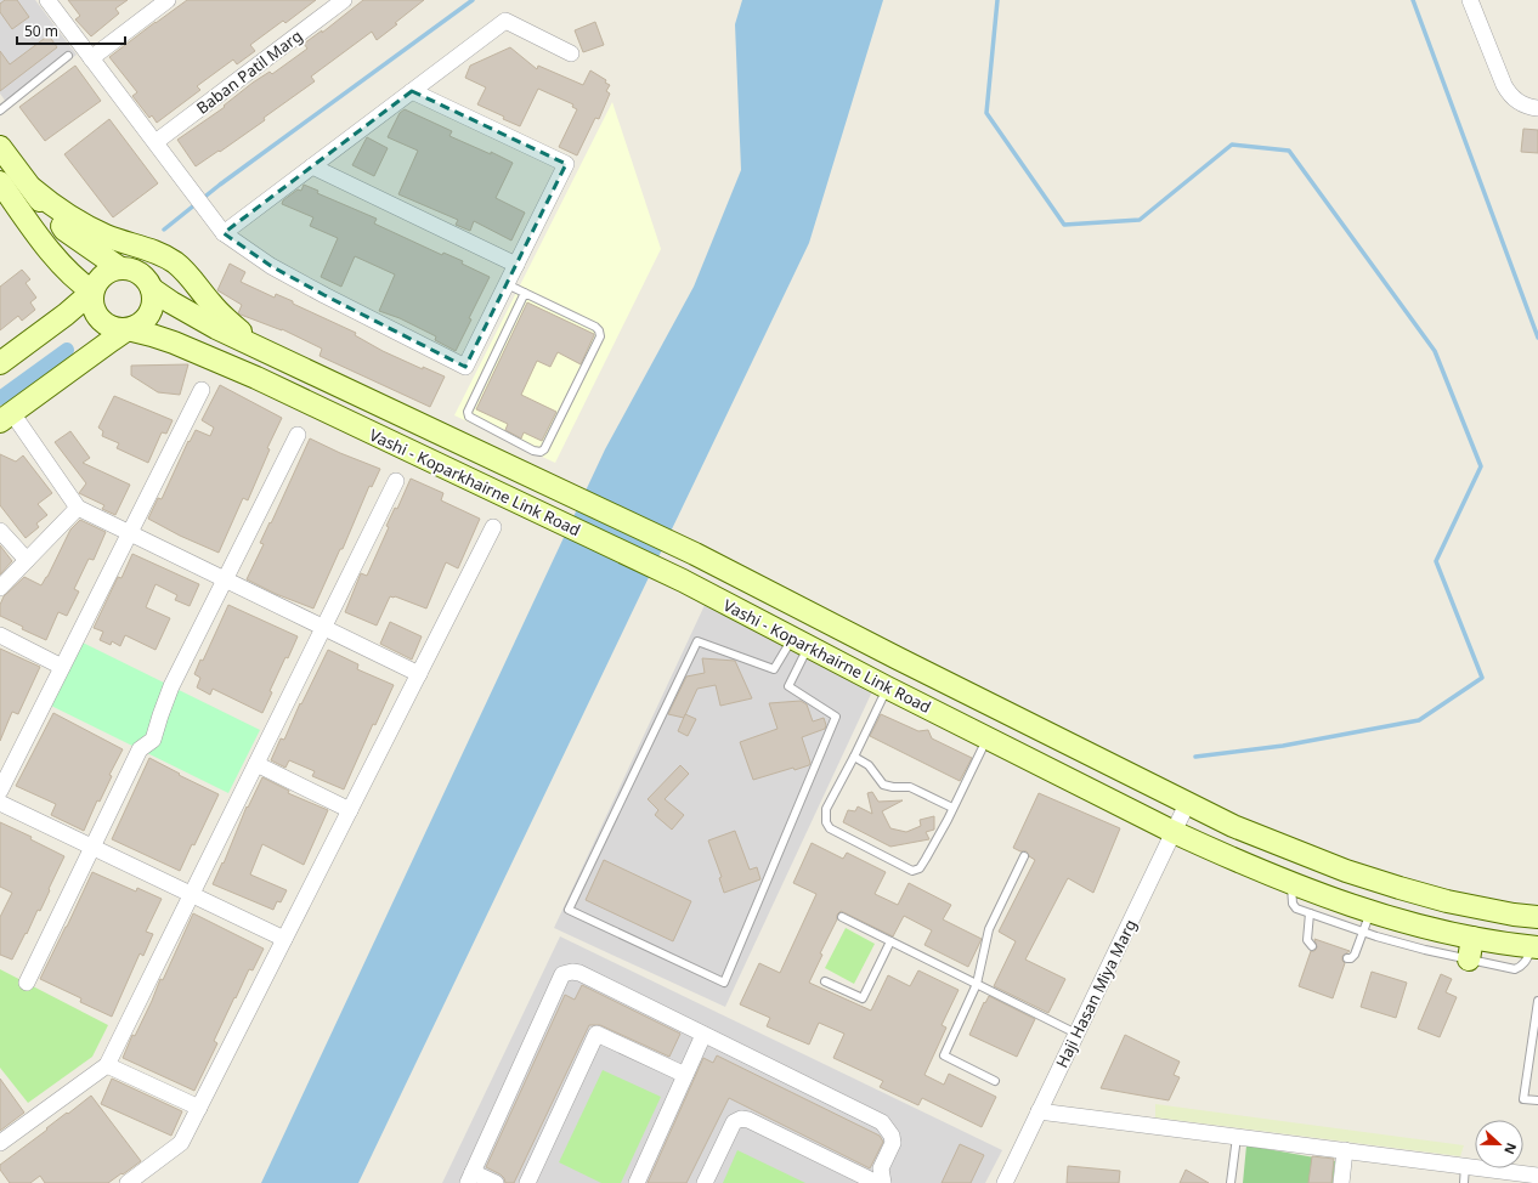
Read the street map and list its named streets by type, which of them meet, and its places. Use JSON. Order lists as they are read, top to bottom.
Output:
{
  "streets": {
    "main road": ["Vashi - Koparkhairne Link Road"],
    "street": ["Baban Patil Marg", "Haji Hasan Miya Marg"]
  },
  "crossings": [
    ["Vashi - Koparkhairne Link Road", "Haji Hasan Miya Marg"]
  ],
  "scale_bar": "50 m",
  "north": "right"
}
